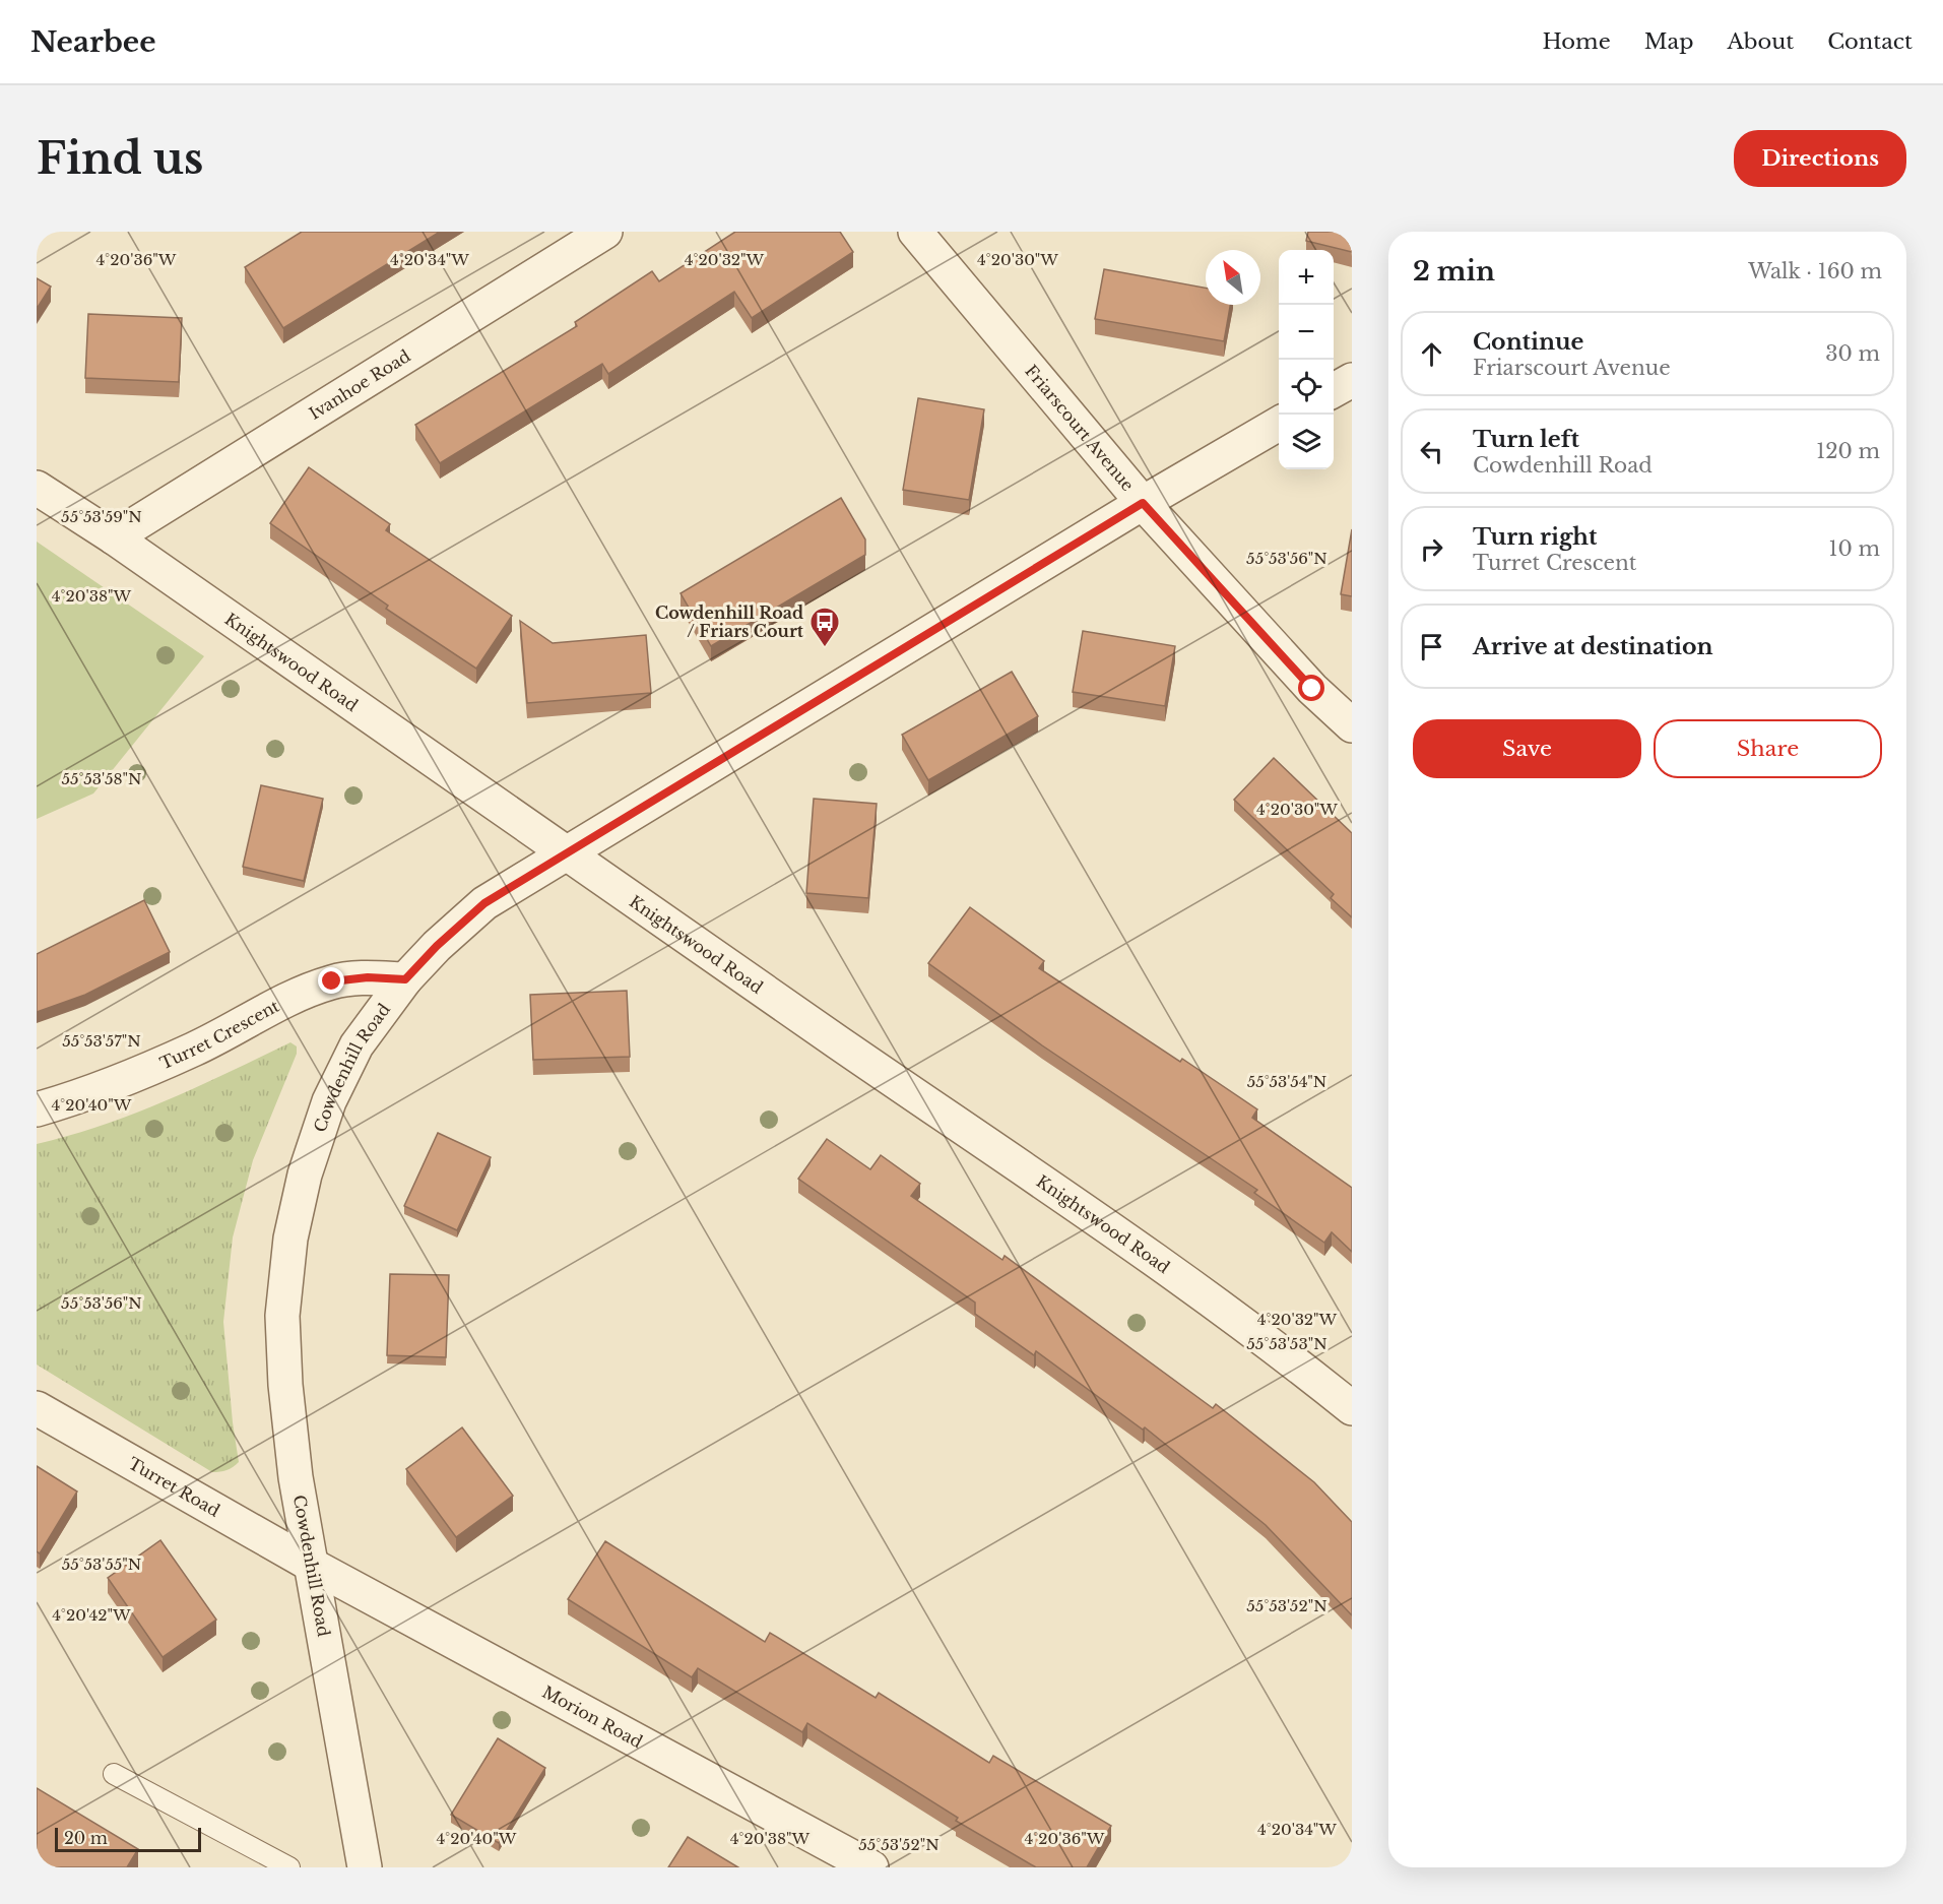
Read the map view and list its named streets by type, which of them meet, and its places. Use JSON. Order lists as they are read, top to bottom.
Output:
{
  "streets": {
    "street": [
      "Ivanhoe Road",
      "Friarscourt Avenue",
      "Knightswood Road",
      "Turret Crescent",
      "Cowdenhill Road",
      "Turret Road",
      "Morion Road"
    ]
  },
  "crossings": [
    ["Ivanhoe Road", "Knightswood Road"],
    ["Friarscourt Avenue", "Cowdenhill Road"],
    ["Knightswood Road", "Cowdenhill Road"],
    ["Turret Crescent", "Cowdenhill Road"],
    ["Cowdenhill Road", "Turret Road"],
    ["Cowdenhill Road", "Morion Road"],
    ["Turret Road", "Morion Road"]
  ],
  "places": {
    "bus stop": ["Cowdenhill Road / Friars Court"]
  },
  "scale_bar": "20 m",
  "north": "top left",
  "page": {
    "header": "Nearbee",
    "nav": [
      "Home",
      "Map",
      "About",
      "Contact"
    ],
    "buttons": [
      "Directions",
      ["Save", "Share"]
    ],
    "title": "Find us",
    "heading": ["2 min", "Walk · 160 m"],
    "map_buttons": ["+", "−"],
    "list": [
      ["Continue", "Friarscourt Avenue", "30 m"],
      ["Turn left", "Cowdenhill Road", "120 m"],
      ["Turn right", "Turret Crescent", "10 m"],
      "Arrive at destination"
    ],
    "scale": "20 m"
  },
  "coordinates": [
    "4°20'36\"W",
    "4°20'32\"W",
    "4°20'34\"W",
    "4°20'30\"W",
    "55°53'59\"N",
    "55°53'56\"N",
    "4°20'38\"W",
    "55°53'58\"N",
    "55°53'57\"N",
    "55°53'54\"N",
    "4°20'40\"W",
    "55°53'53\"N",
    "55°53'55\"N",
    "55°53'52\"N",
    "4°20'42\"W"
  ]
}
